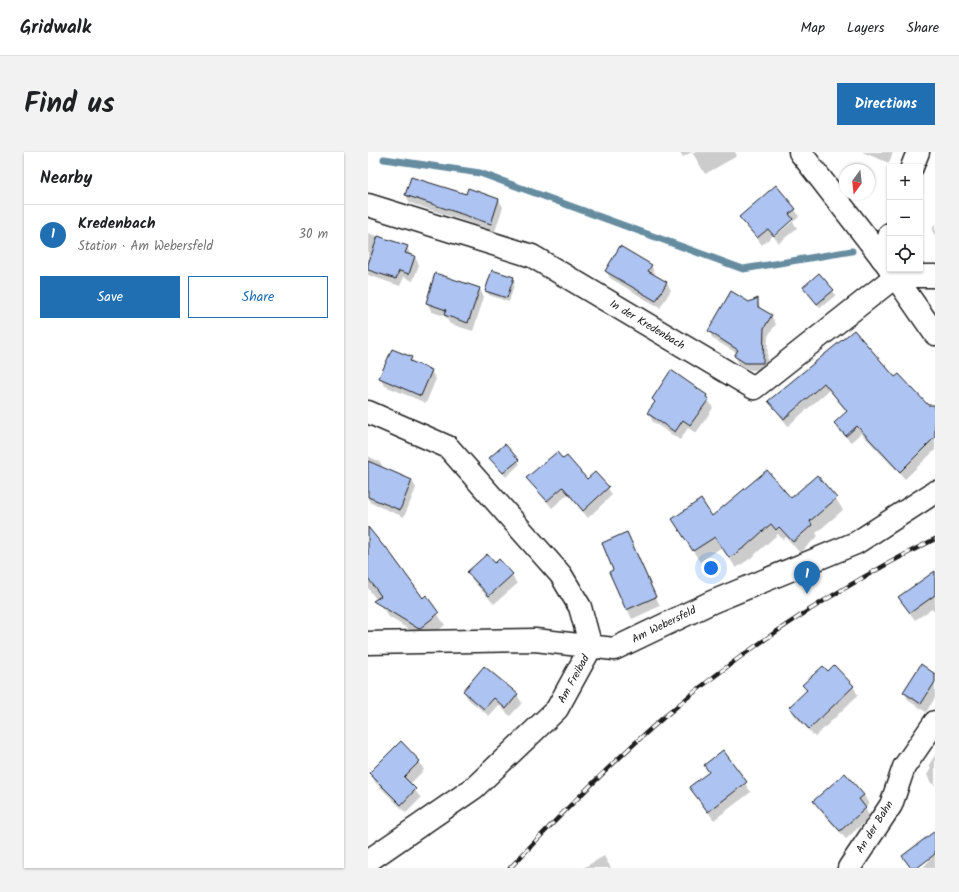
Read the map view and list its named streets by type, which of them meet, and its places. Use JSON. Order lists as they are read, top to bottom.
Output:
{
  "streets": {
    "street": [
      "In der Kredenbach",
      "Am Webersfeld",
      "Am Freibad",
      "An der Bahn"
    ]
  },
  "crossings": [
    ["Am Webersfeld", "Am Freibad"]
  ],
  "north": "bottom",
  "page": {
    "header": "Gridwalk",
    "nav": ["Map", "Layers", "Share"],
    "title": "Find us",
    "buttons": [
      "Directions",
      ["Save", "Share"]
    ],
    "heading": "Nearby",
    "map_buttons": ["+", "−"],
    "list": [
      {
        "mark": "1",
        "name": "Kredenbach",
        "note": "Station · Am Webersfeld",
        "value": "30 m"
      }
    ],
    "pins": "1"
  }
}
